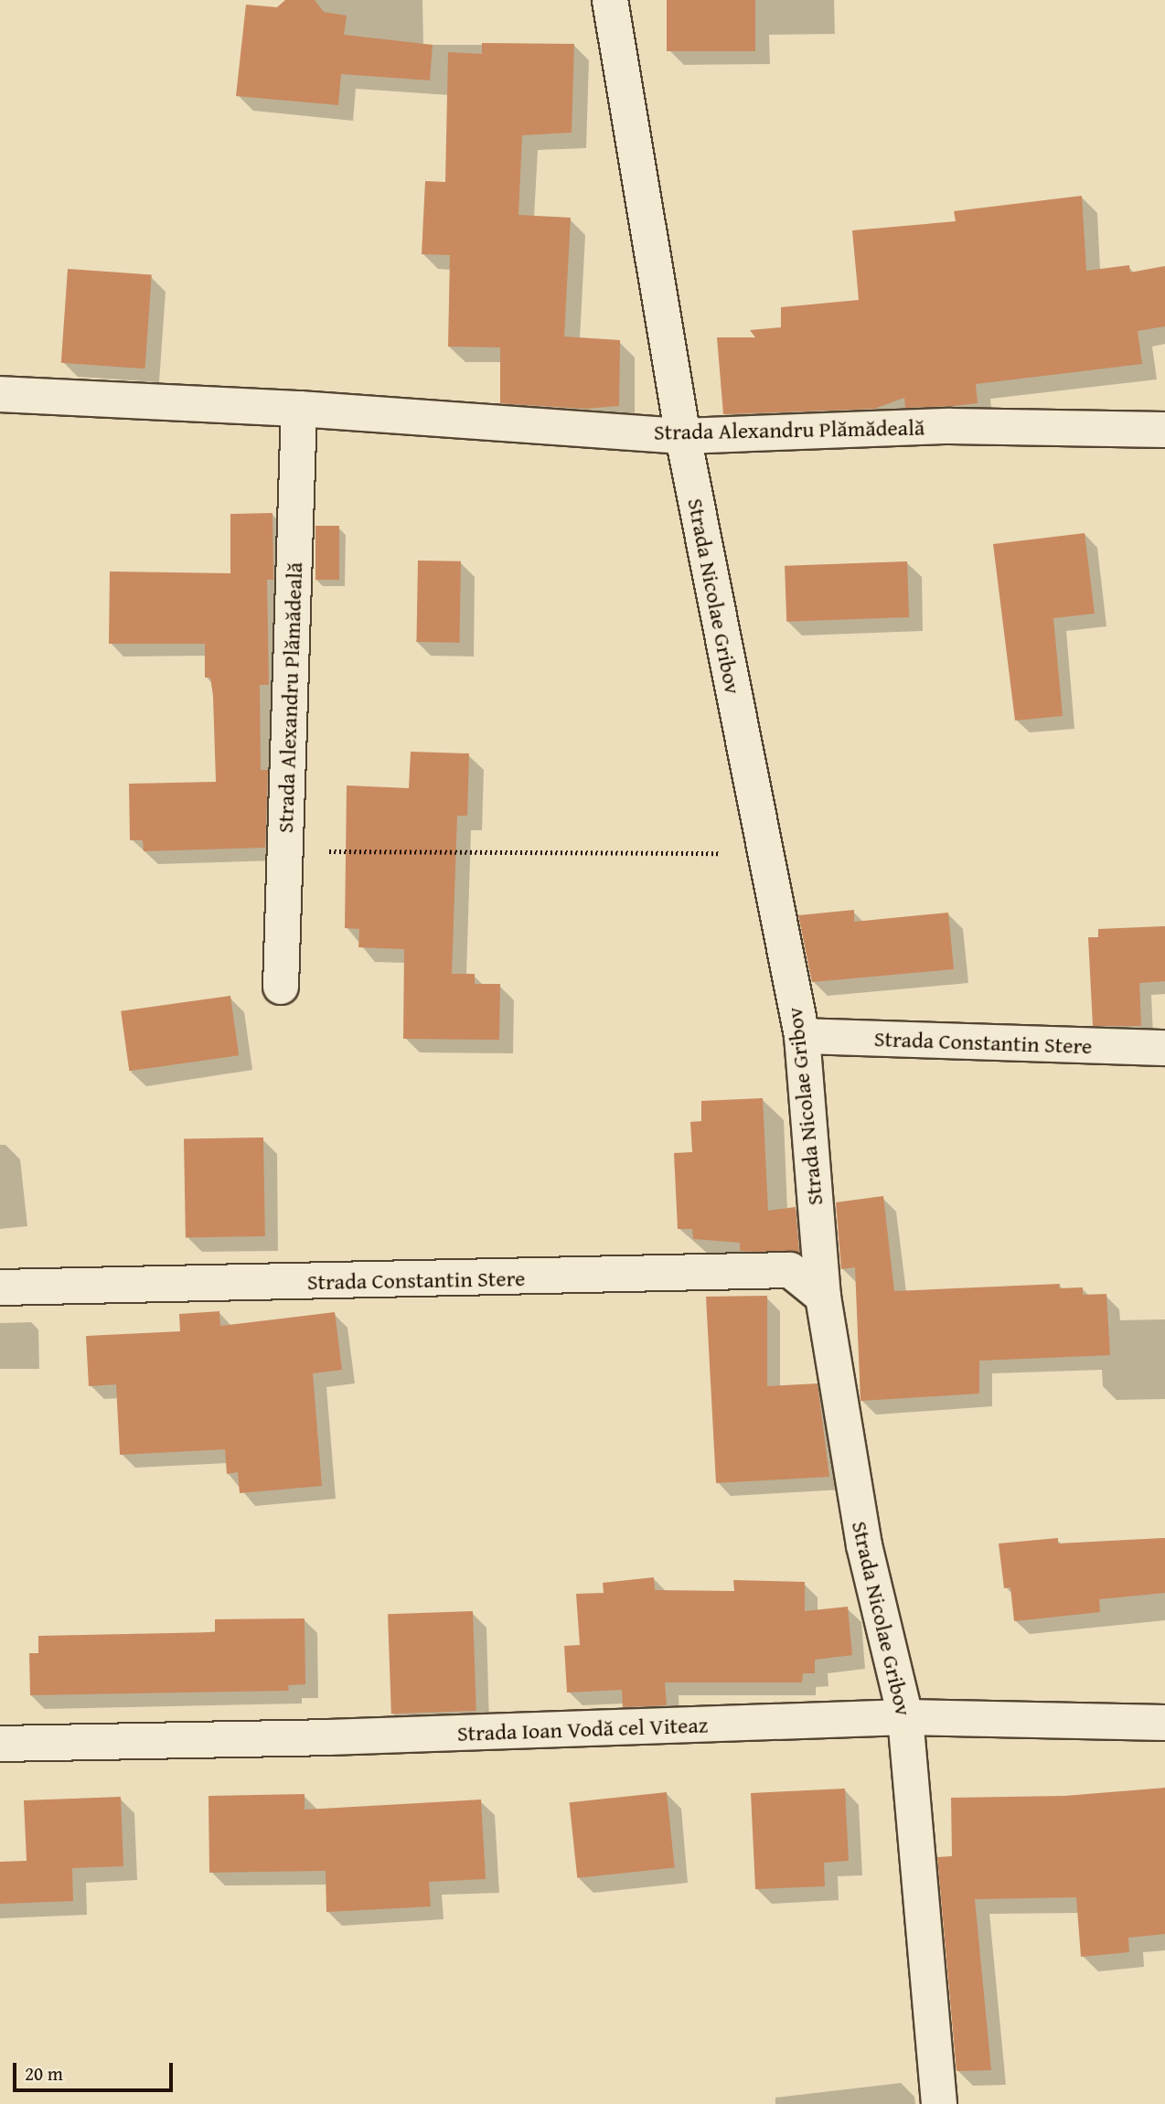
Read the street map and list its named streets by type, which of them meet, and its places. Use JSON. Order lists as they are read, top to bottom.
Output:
{
  "streets": {
    "street": [
      "Strada Alexandru Plămădeală",
      "Strada Nicolae Gribov",
      "Strada Constantin Stere",
      "Strada Ioan Vodă cel Viteaz"
    ]
  },
  "crossings": [
    ["Strada Alexandru Plămădeală", "Strada Nicolae Gribov"],
    ["Strada Nicolae Gribov", "Strada Constantin Stere"],
    ["Strada Nicolae Gribov", "Strada Ioan Vodă cel Viteaz"]
  ],
  "scale_bar": "20 m"
}
